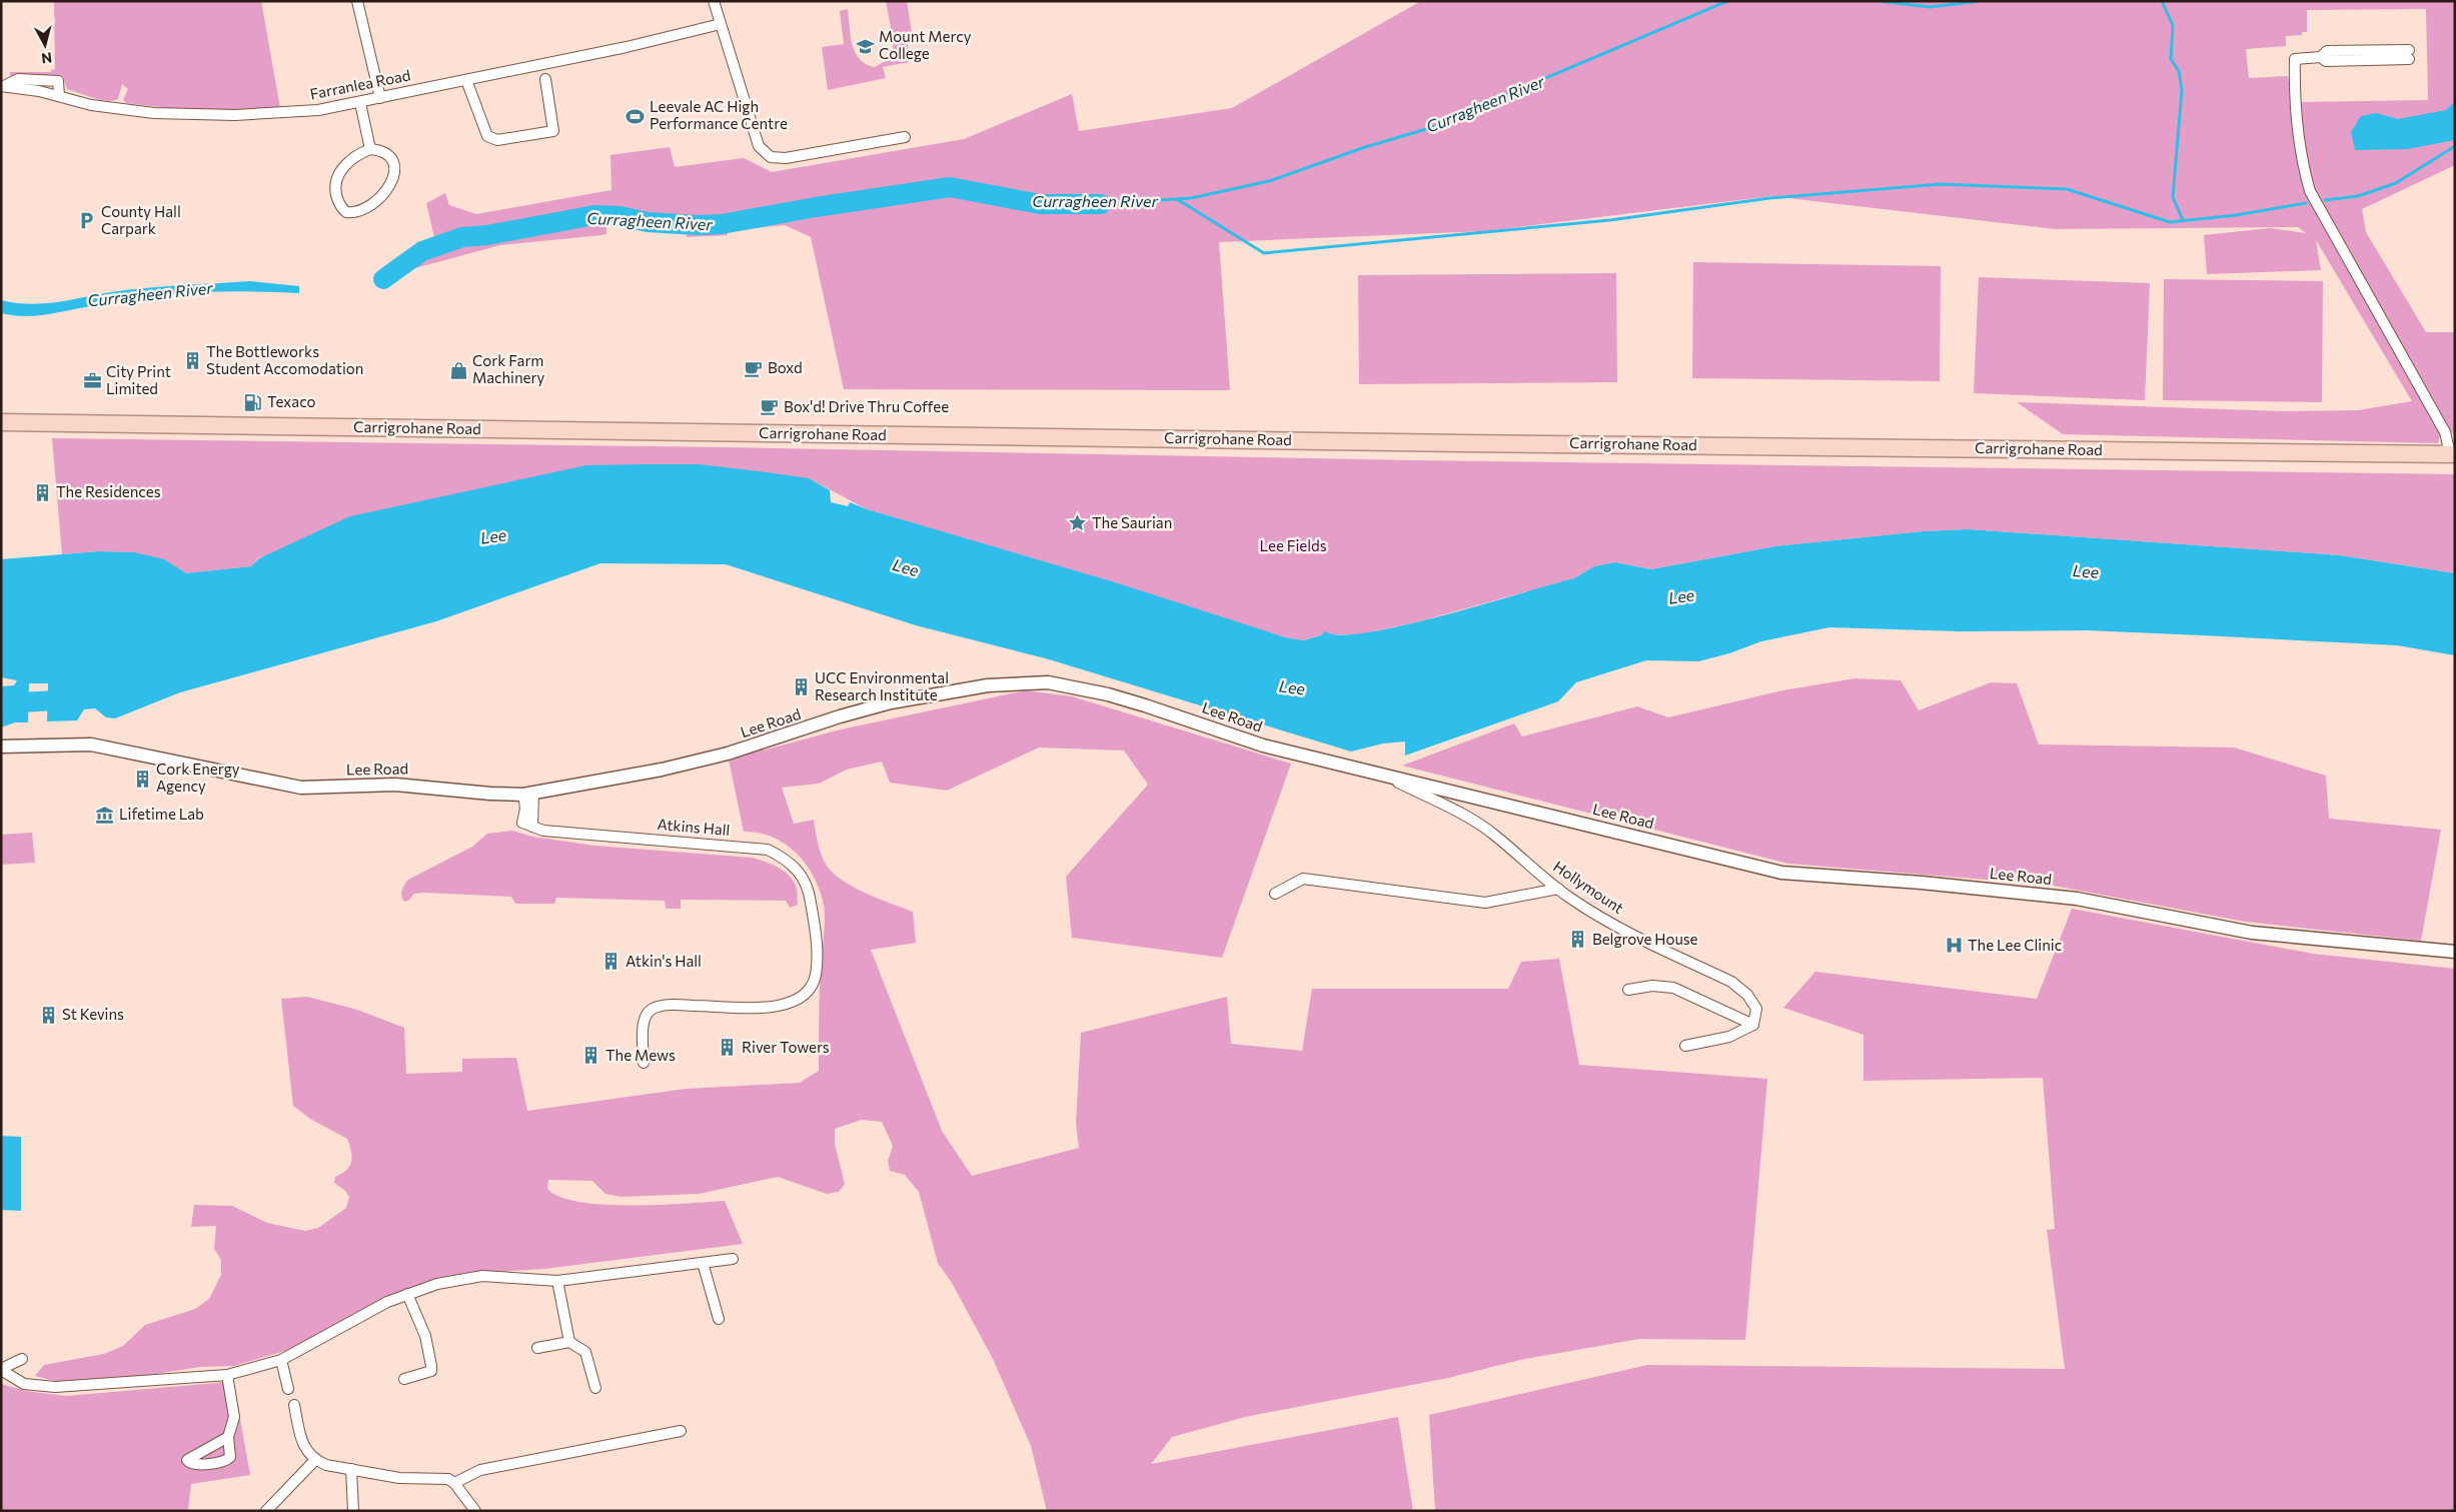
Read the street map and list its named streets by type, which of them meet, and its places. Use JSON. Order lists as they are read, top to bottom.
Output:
{
  "streets": {
    "highway": ["Carrigrohane Road"],
    "street": [
      "Farranlea Road",
      "Lee Road",
      "Atkins Hall",
      "Hollymount"
    ]
  },
  "crossings": [
    ["Lee Road", "Atkins Hall"],
    ["Lee Road", "Hollymount"]
  ],
  "water": ["Curragheen River", "Lee"],
  "parks": ["Lee Fields"],
  "places": {
    "school or university": ["Mount Mercy College"],
    "sports": ["Leevale AC High Performance Centre"],
    "parking": ["County Hall Carpark"],
    "building": [
      "The Bottleworks Student Accomodation",
      "The Residences",
      "UCC Environmental Research Institute",
      "Cork Energy Agency",
      "Belgrove House",
      "Atkin's Hall",
      "St Kevins",
      "River Towers",
      "The Mews"
    ],
    "cafe": ["Boxd", "Box'd! Drive Thru Coffee"],
    "shop": ["Cork Farm Machinery"],
    "office": ["City Print Limited"],
    "fuel station": ["Texaco"],
    "place": ["The Saurian"],
    "museum": ["Lifetime Lab"],
    "hospital": ["The Lee Clinic"]
  },
  "north": "bottom"
}
